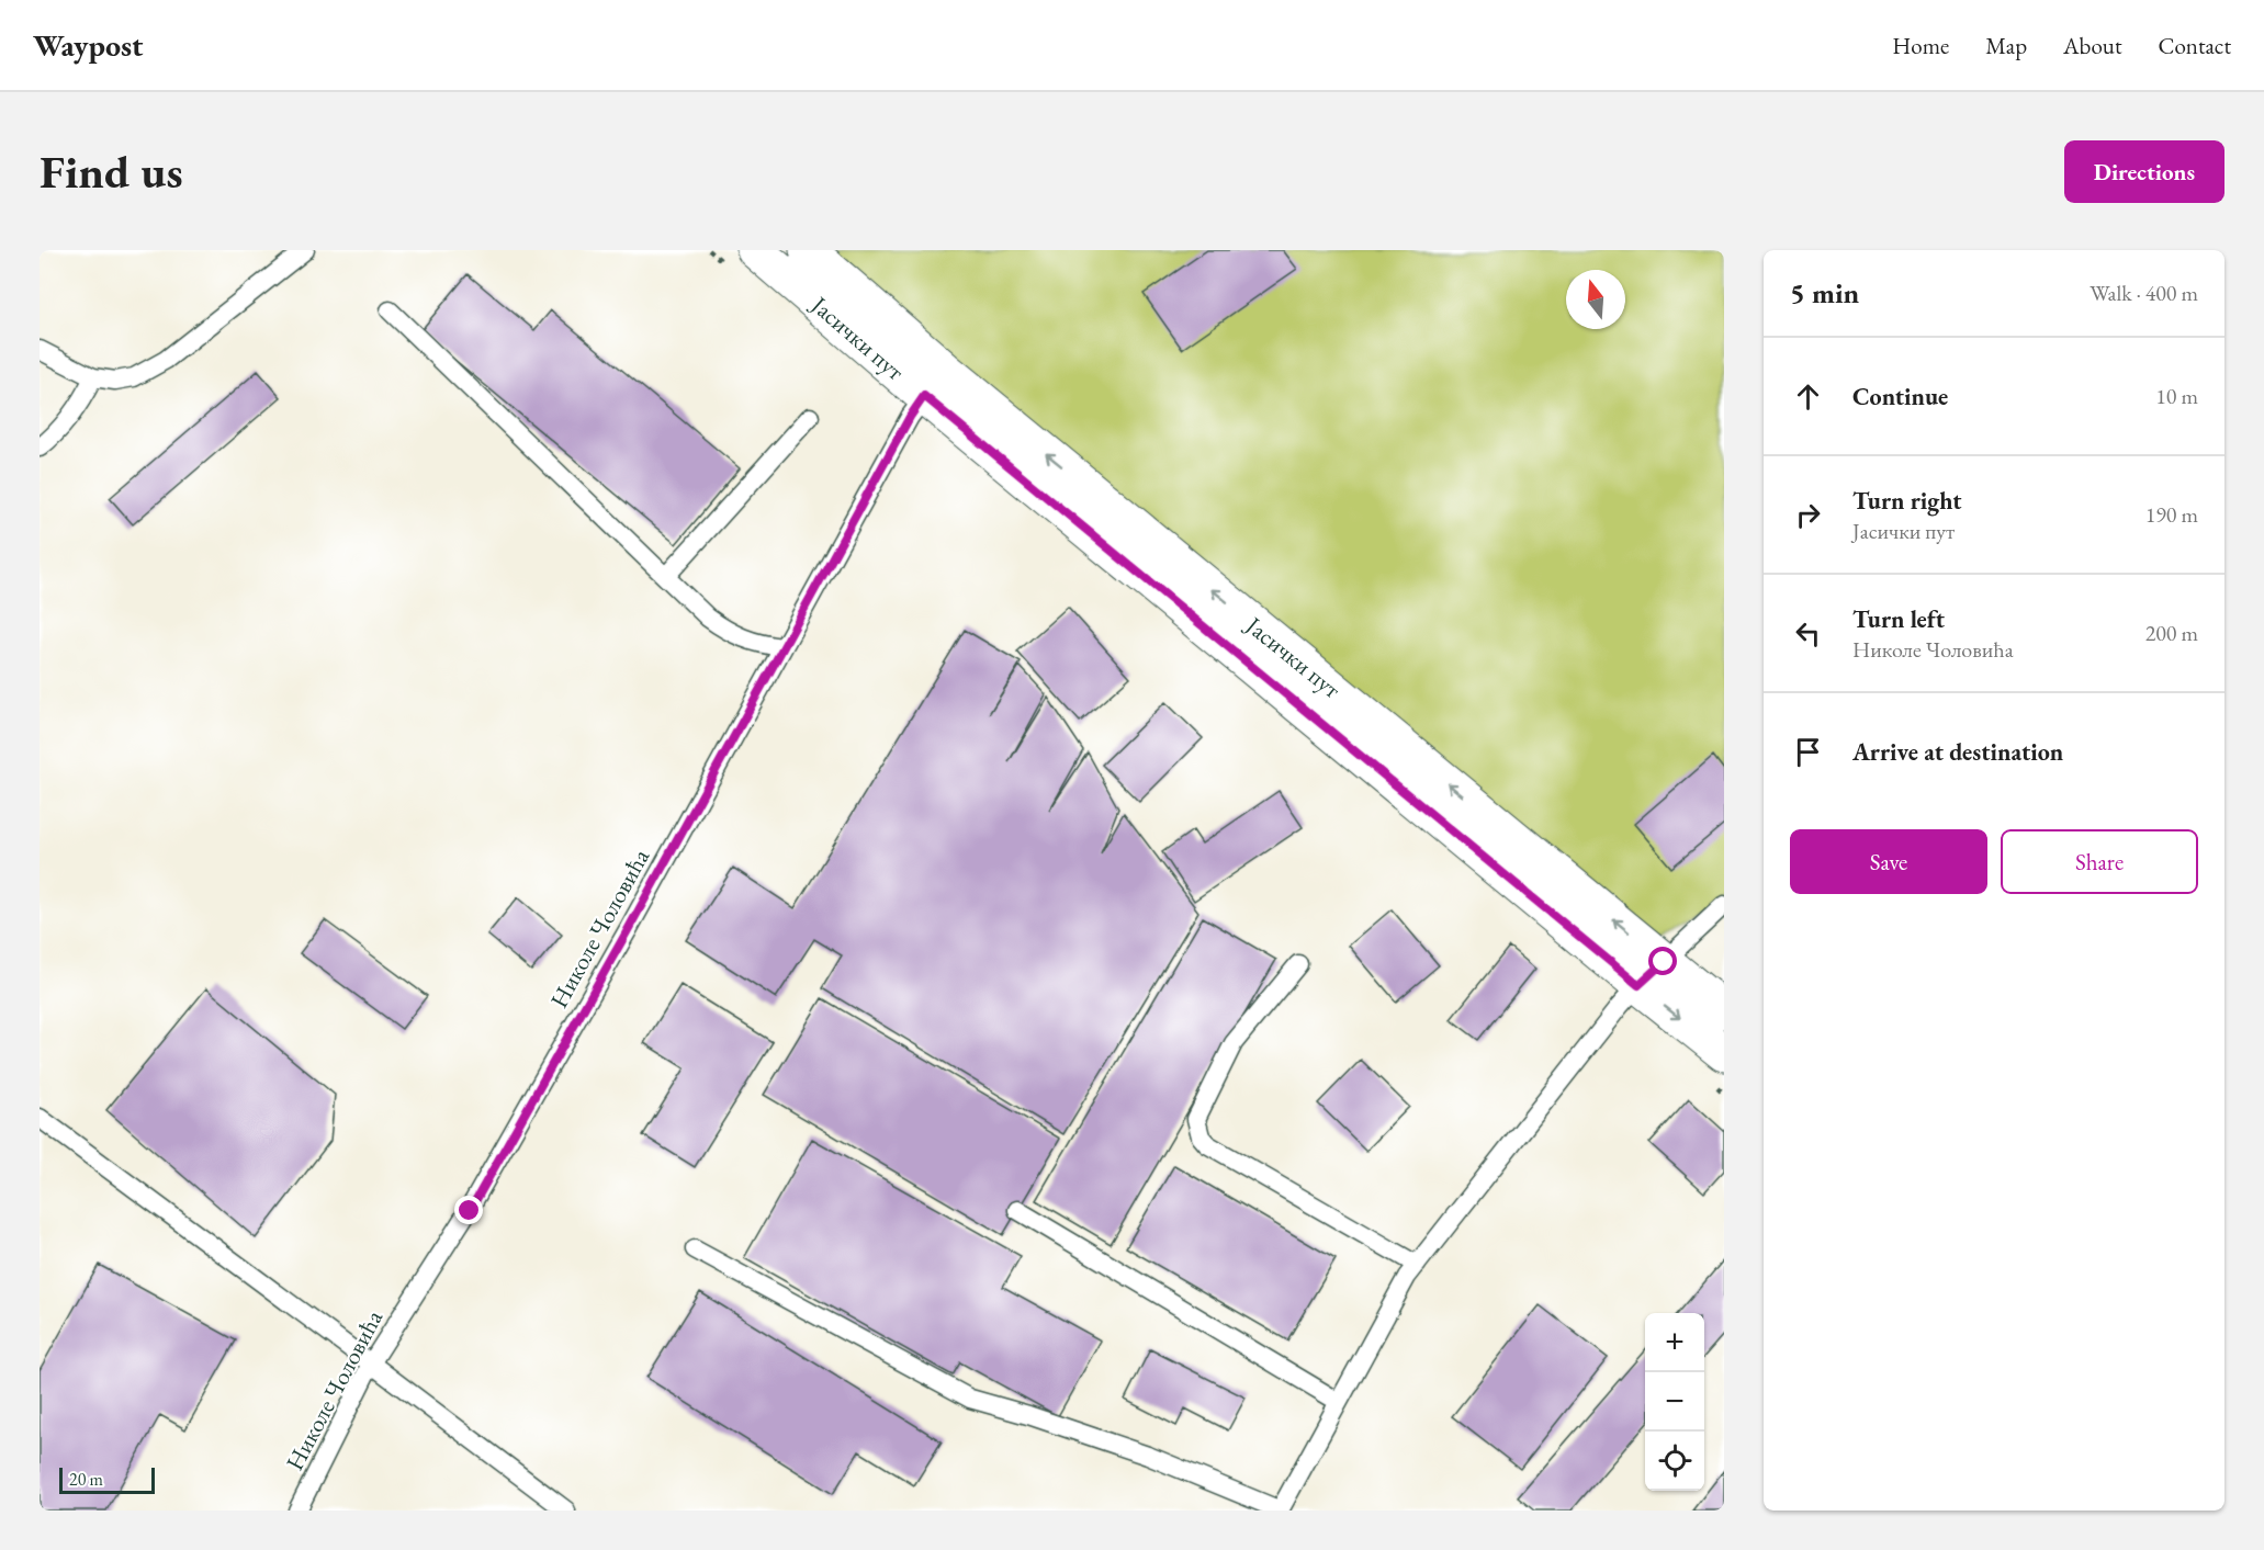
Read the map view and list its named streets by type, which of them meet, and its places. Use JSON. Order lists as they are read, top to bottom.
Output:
{
  "streets": {
    "main road": ["Јасички пут"],
    "lane": ["Николе Чоловића"]
  },
  "crossings": [
    ["Јасички пут", "Николе Чоловића"]
  ],
  "scale_bar": "20 m",
  "north": "top",
  "page": {
    "header": "Waypost",
    "nav": [
      "Home",
      "Map",
      "About",
      "Contact"
    ],
    "buttons": [
      "Directions",
      ["Save", "Share"]
    ],
    "title": "Find us",
    "heading": ["5 min", "Walk · 400 m"],
    "list": [
      ["Continue", "10 m"],
      ["Turn right", "Јасички пут", "190 m"],
      ["Turn left", "Николе Чоловића", "200 m"],
      "Arrive at destination"
    ],
    "map_buttons": ["+", "−"],
    "scale": "20 m"
  }
}
